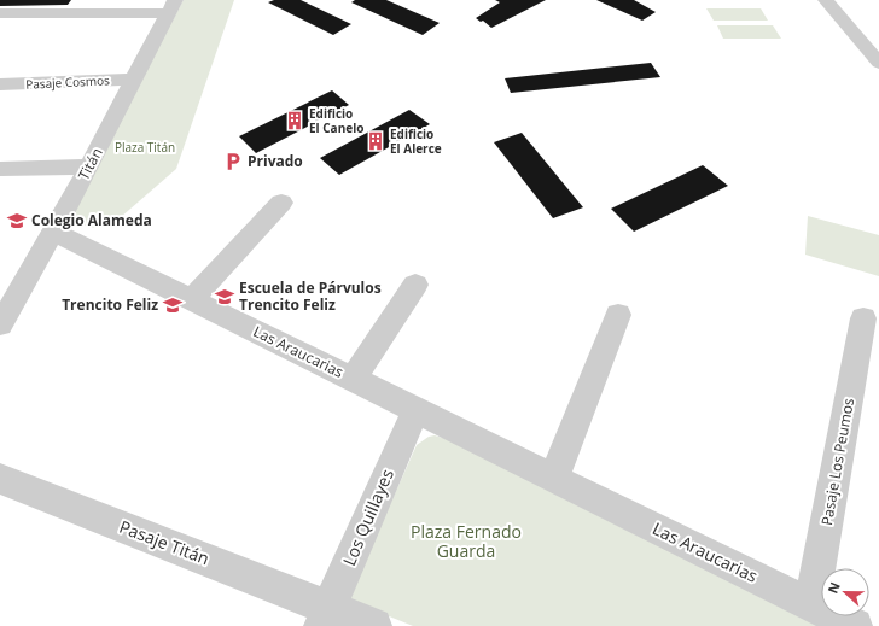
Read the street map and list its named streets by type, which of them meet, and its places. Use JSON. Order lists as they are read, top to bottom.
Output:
{
  "streets": {
    "street": [
      "Pasaje Cosmos",
      "Titán",
      "Las Araucarias",
      "Pasaje Los Peumos",
      "Los Quillayes",
      "Pasaje Titán"
    ]
  },
  "crossings": [
    ["Pasaje Cosmos", "Titán"],
    ["Titán", "Las Araucarias"],
    ["Las Araucarias", "Pasaje Los Peumos"],
    ["Las Araucarias", "Los Quillayes"],
    ["Los Quillayes", "Pasaje Titán"]
  ],
  "parks": ["Plaza Titán", "Plaza Fernado Guarda"],
  "places": {
    "building": ["Edificio El Canelo", "Edificio El Alerce"],
    "parking": ["Privado"],
    "school or university": ["Colegio Alameda", "Escuela de Párvulos Trencito Feliz", "Trencito Feliz"]
  },
  "north": "left"
}
